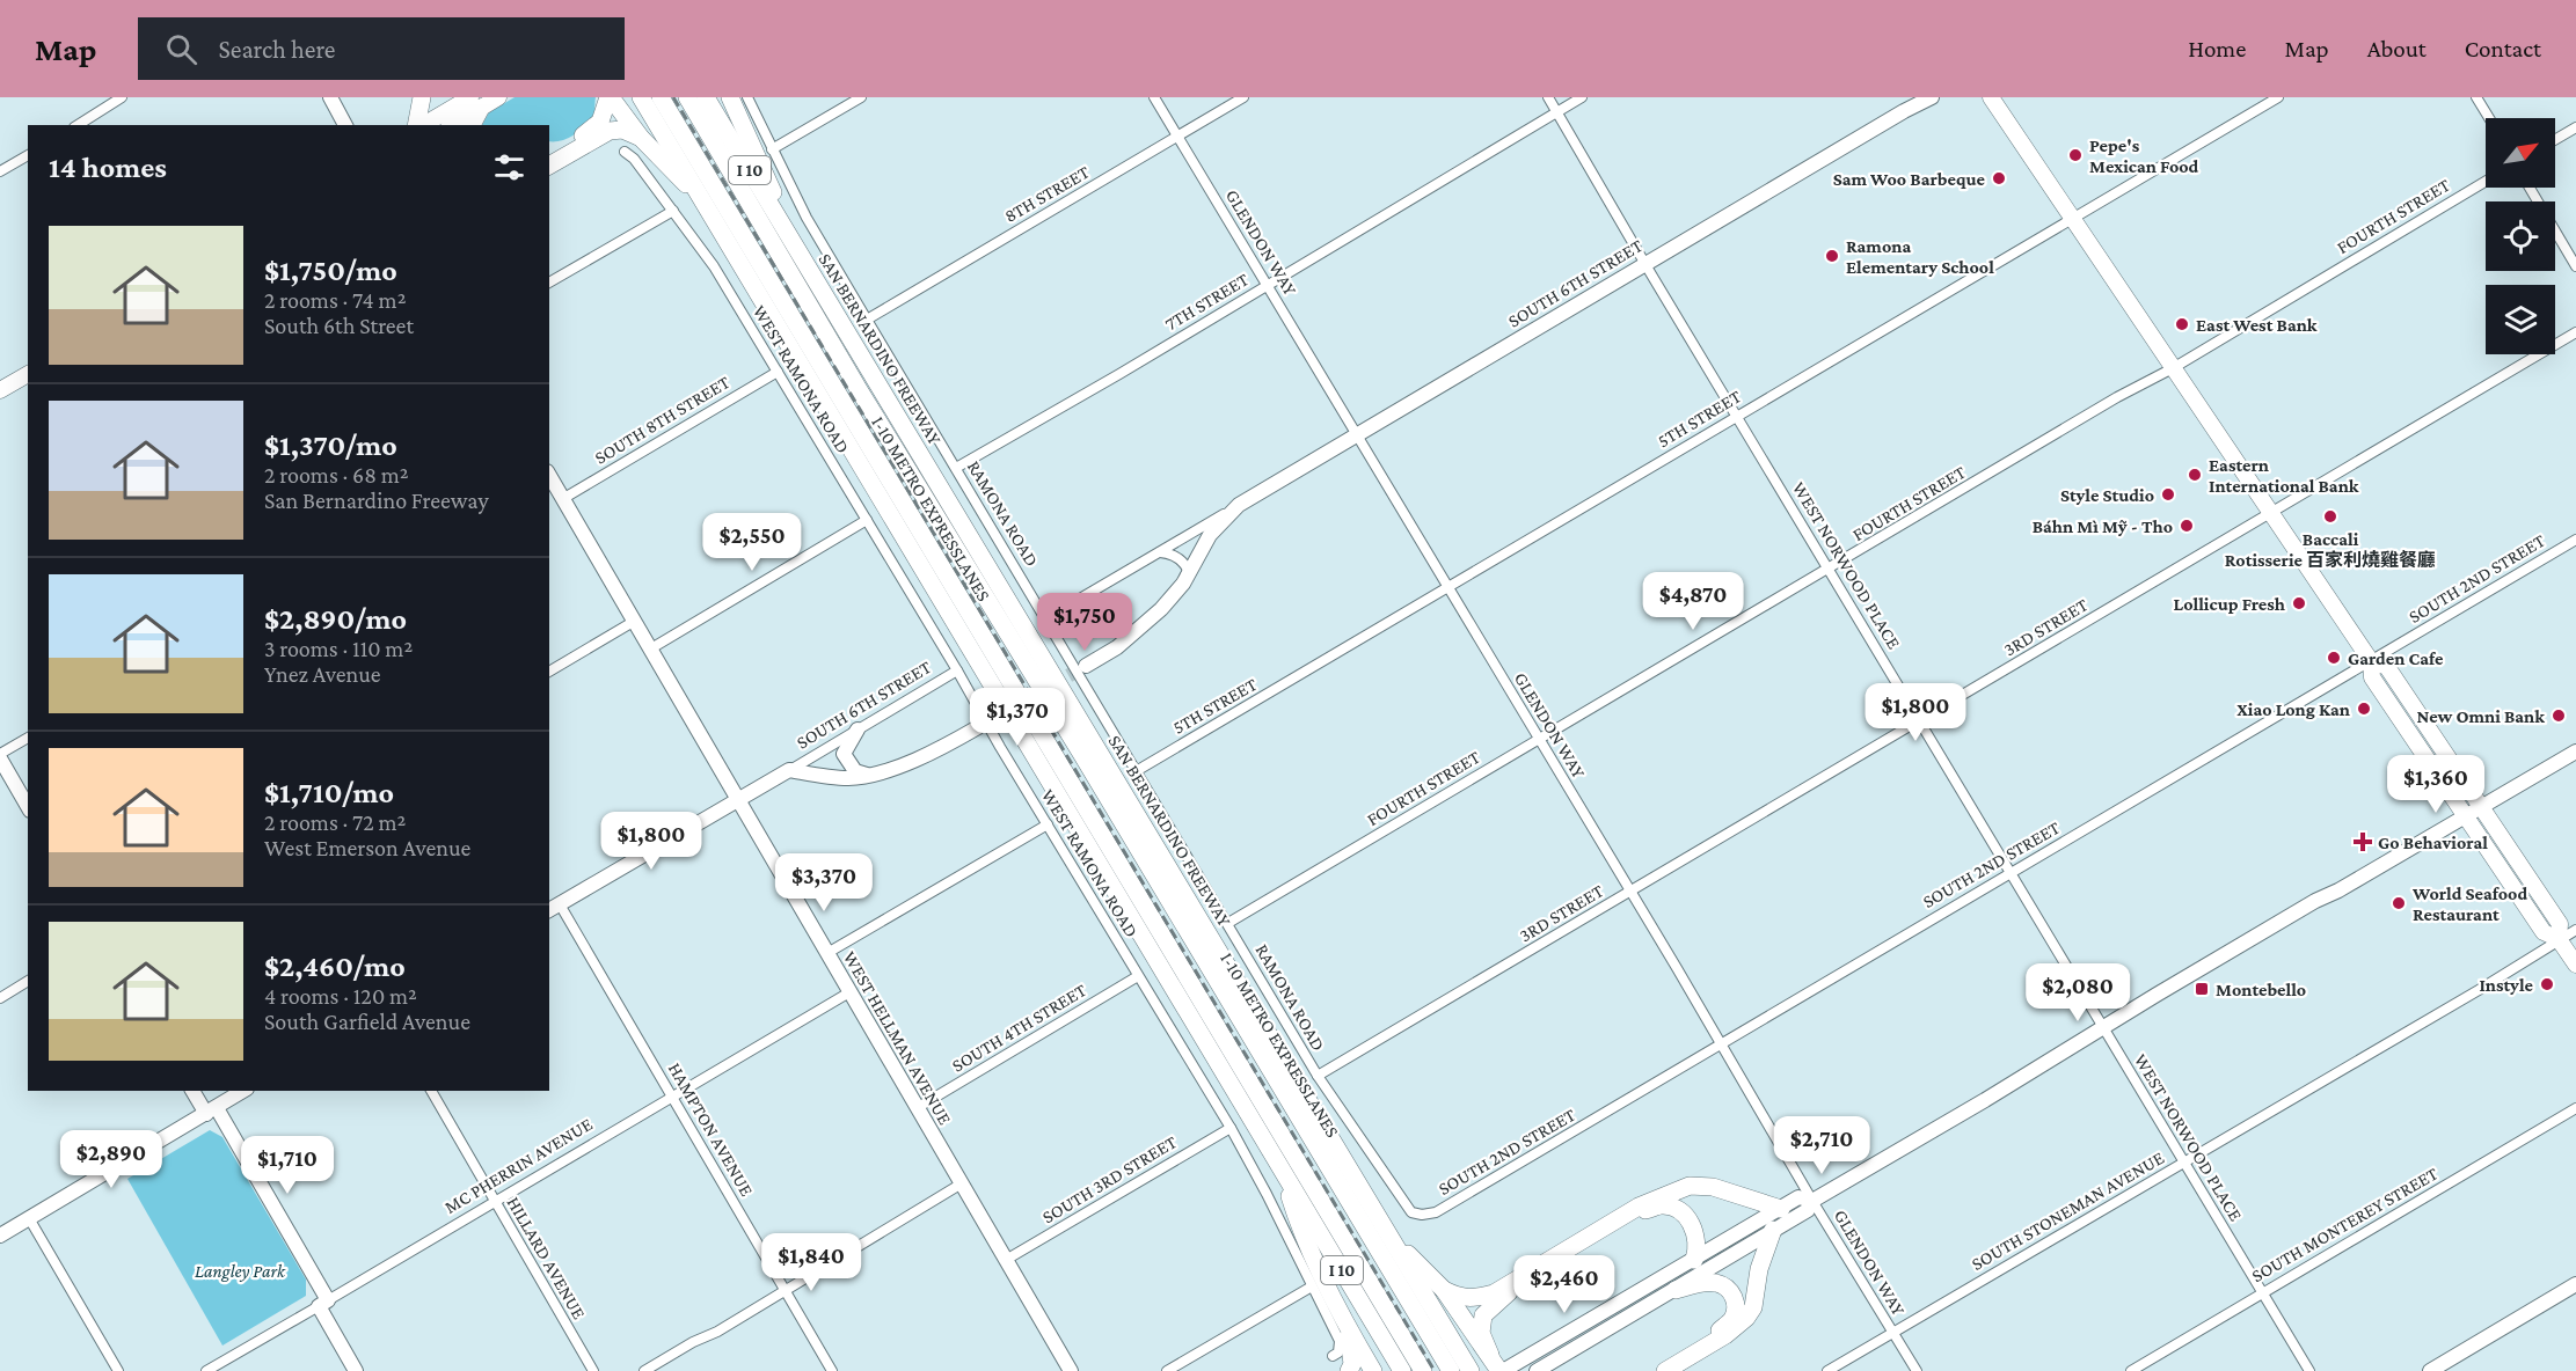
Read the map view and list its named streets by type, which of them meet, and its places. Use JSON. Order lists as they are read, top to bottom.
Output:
{
  "streets": {
    "highway": ["I 10", "SAN BERNARDINO FREEWAY", "I-10 METRO EXPRESSLANES"],
    "street": [
      "8TH STREET",
      "FOURTH STREET",
      "GLENDON WAY",
      "SOUTH 6TH STREET",
      "7TH STREET",
      "WEST RAMONA ROAD",
      "5TH STREET",
      "SOUTH 8TH STREET",
      "RAMONA ROAD",
      "WEST NORWOOD PLACE",
      "SOUTH 2ND STREET",
      "3RD STREET",
      "SOUTH 4TH STREET",
      "WEST HELLMAN AVENUE",
      "HAMPTON AVENUE",
      "MC PHERRIN AVENUE",
      "SOUTH 3RD STREET",
      "SOUTH STONEMAN AVENUE",
      "SOUTH MONTEREY STREET",
      "HILLARD AVENUE"
    ]
  },
  "crossings": [
    ["8TH STREET", "GLENDON WAY"],
    ["8TH STREET", "RAMONA ROAD"],
    ["FOURTH STREET", "GLENDON WAY"],
    ["FOURTH STREET", "RAMONA ROAD"],
    ["FOURTH STREET", "WEST NORWOOD PLACE"],
    ["GLENDON WAY", "SOUTH 6TH STREET"],
    ["GLENDON WAY", "7TH STREET"],
    ["GLENDON WAY", "5TH STREET"],
    ["GLENDON WAY", "SOUTH 2ND STREET"],
    ["GLENDON WAY", "3RD STREET"],
    ["GLENDON WAY", "SOUTH STONEMAN AVENUE"],
    ["SOUTH 6TH STREET", "WEST RAMONA ROAD"],
    ["SOUTH 6TH STREET", "RAMONA ROAD"],
    ["SOUTH 6TH STREET", "WEST NORWOOD PLACE"],
    ["SOUTH 6TH STREET", "WEST HELLMAN AVENUE"],
    ["SOUTH 6TH STREET", "HAMPTON AVENUE"],
    ["7TH STREET", "RAMONA ROAD"],
    ["7TH STREET", "WEST NORWOOD PLACE"],
    ["WEST RAMONA ROAD", "SOUTH 8TH STREET"],
    ["WEST RAMONA ROAD", "SOUTH 4TH STREET"],
    ["WEST RAMONA ROAD", "SOUTH 3RD STREET"],
    ["5TH STREET", "RAMONA ROAD"],
    ["5TH STREET", "WEST NORWOOD PLACE"],
    ["SOUTH 8TH STREET", "WEST HELLMAN AVENUE"],
    ["RAMONA ROAD", "SOUTH 2ND STREET"],
    ["RAMONA ROAD", "3RD STREET"],
    ["WEST NORWOOD PLACE", "SOUTH 2ND STREET"],
    ["WEST NORWOOD PLACE", "3RD STREET"],
    ["WEST NORWOOD PLACE", "SOUTH STONEMAN AVENUE"],
    ["WEST NORWOOD PLACE", "SOUTH MONTEREY STREET"],
    ["SOUTH 4TH STREET", "WEST HELLMAN AVENUE"],
    ["WEST HELLMAN AVENUE", "MC PHERRIN AVENUE"],
    ["WEST HELLMAN AVENUE", "SOUTH 3RD STREET"],
    ["HAMPTON AVENUE", "MC PHERRIN AVENUE"],
    ["MC PHERRIN AVENUE", "HILLARD AVENUE"]
  ],
  "parks": ["Langley Park"],
  "places": {
    "other": [
      "Pepe's Mexican Food",
      "Sam Woo Barbeque",
      "Ramona Elementary School",
      "East West Bank",
      "Eastern International Bank",
      "Style Studio",
      "Baccali Rotisserie 百家利燒雞餐廳",
      "Báhn Mì Mỹ - Tho",
      "Lollicup Fresh",
      "Garden Cafe",
      "Xiao Long Kan",
      "New Omni Bank",
      "World Seafood Restaurant",
      "Instyle"
    ],
    "health": ["Go Behavioral"],
    "transit": ["Montebello"]
  },
  "north": "top right",
  "page": {
    "header": "Map",
    "search": "Search here",
    "nav": [
      "Home",
      "Map",
      "About",
      "Contact"
    ],
    "heading": "14 homes",
    "list": [
      {
        "name": "$1,750/mo",
        "note": "2 rooms · 74 m² · South 6th Street"
      },
      {
        "name": "$1,370/mo",
        "note": "2 rooms · 68 m² · San Bernardino Freeway"
      },
      {
        "name": "$2,890/mo",
        "note": "3 rooms · 110 m² · Ynez Avenue"
      },
      {
        "name": "$1,710/mo",
        "note": "2 rooms · 72 m² · West Emerson Avenue"
      },
      {
        "name": "$2,460/mo",
        "note": "4 rooms · 120 m² · South Garfield Avenue"
      }
    ],
    "price": [
      "$2,550",
      "$4,870",
      "$1,750",
      "$1,800",
      "$1,370",
      "$1,360",
      "$1,800",
      "$3,370",
      "$2,080",
      "$2,710",
      "$2,890",
      "$1,710",
      "$1,840",
      "$2,460"
    ]
  }
}
